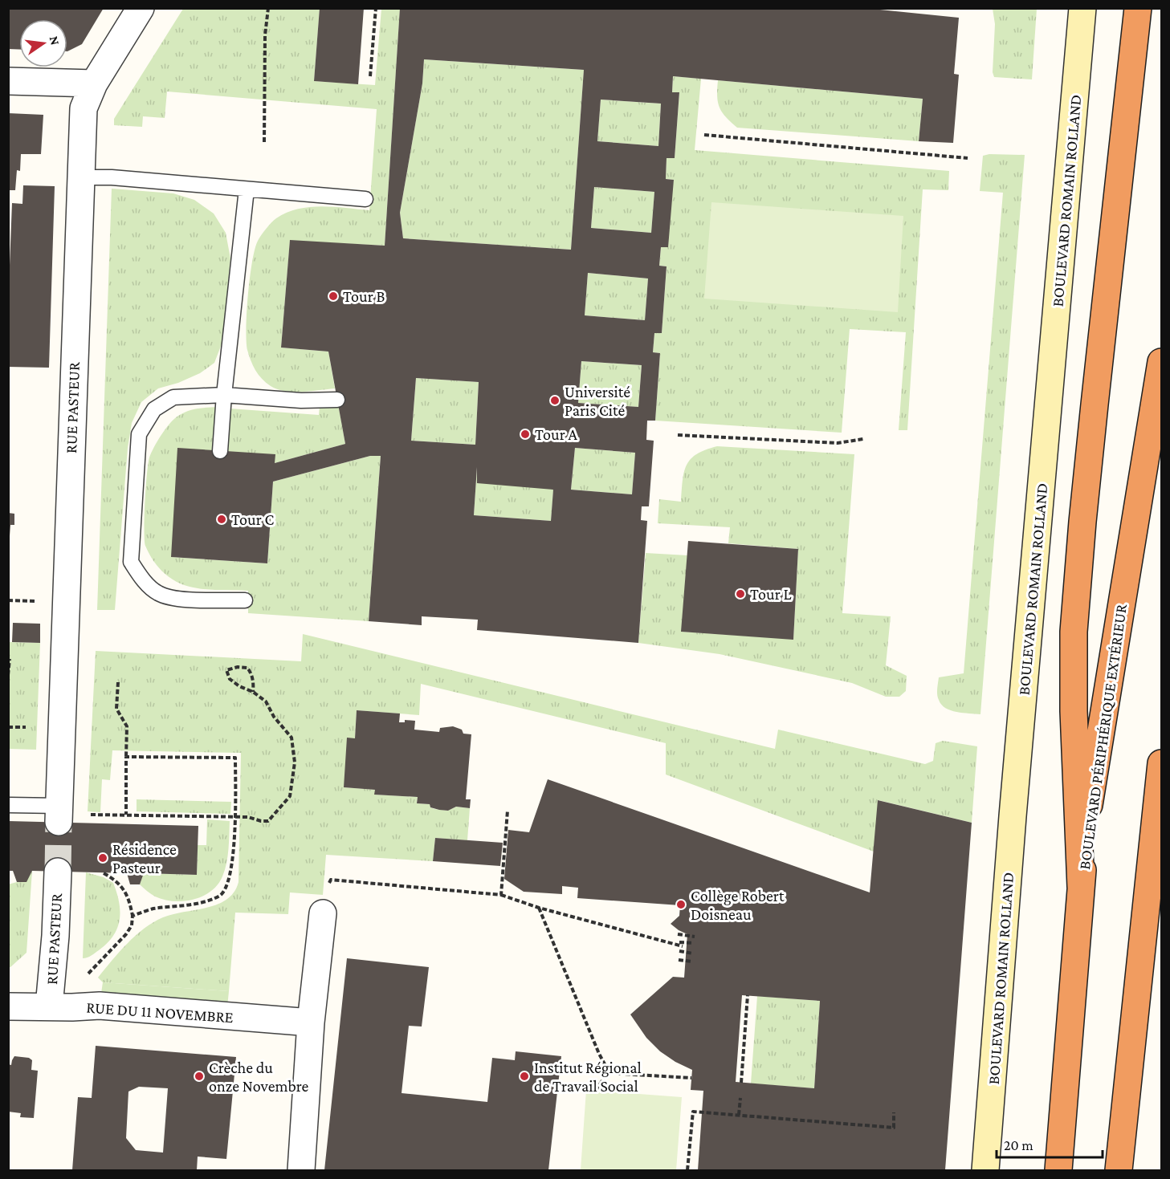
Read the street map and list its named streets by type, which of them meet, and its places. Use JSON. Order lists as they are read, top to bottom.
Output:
{
  "streets": {
    "highway": ["BOULEVARD PÉRIPHÉRIQUE EXTÉRIEUR"],
    "street": ["BOULEVARD ROMAIN ROLLAND", "RUE PASTEUR", "RUE DU 11 NOVEMBRE"]
  },
  "crossings": [
    ["RUE PASTEUR", "RUE DU 11 NOVEMBRE"]
  ],
  "places": [
    "Tour B",
    "Université Paris Cité",
    "Tour A",
    "Tour C",
    "Tour L",
    "Résidence Pasteur",
    "Collège Robert Doisneau",
    "Crèche du onze Novembre",
    "Institut Régional de Travail Social"
  ],
  "scale_bar": "20 m",
  "north": "right"
}
